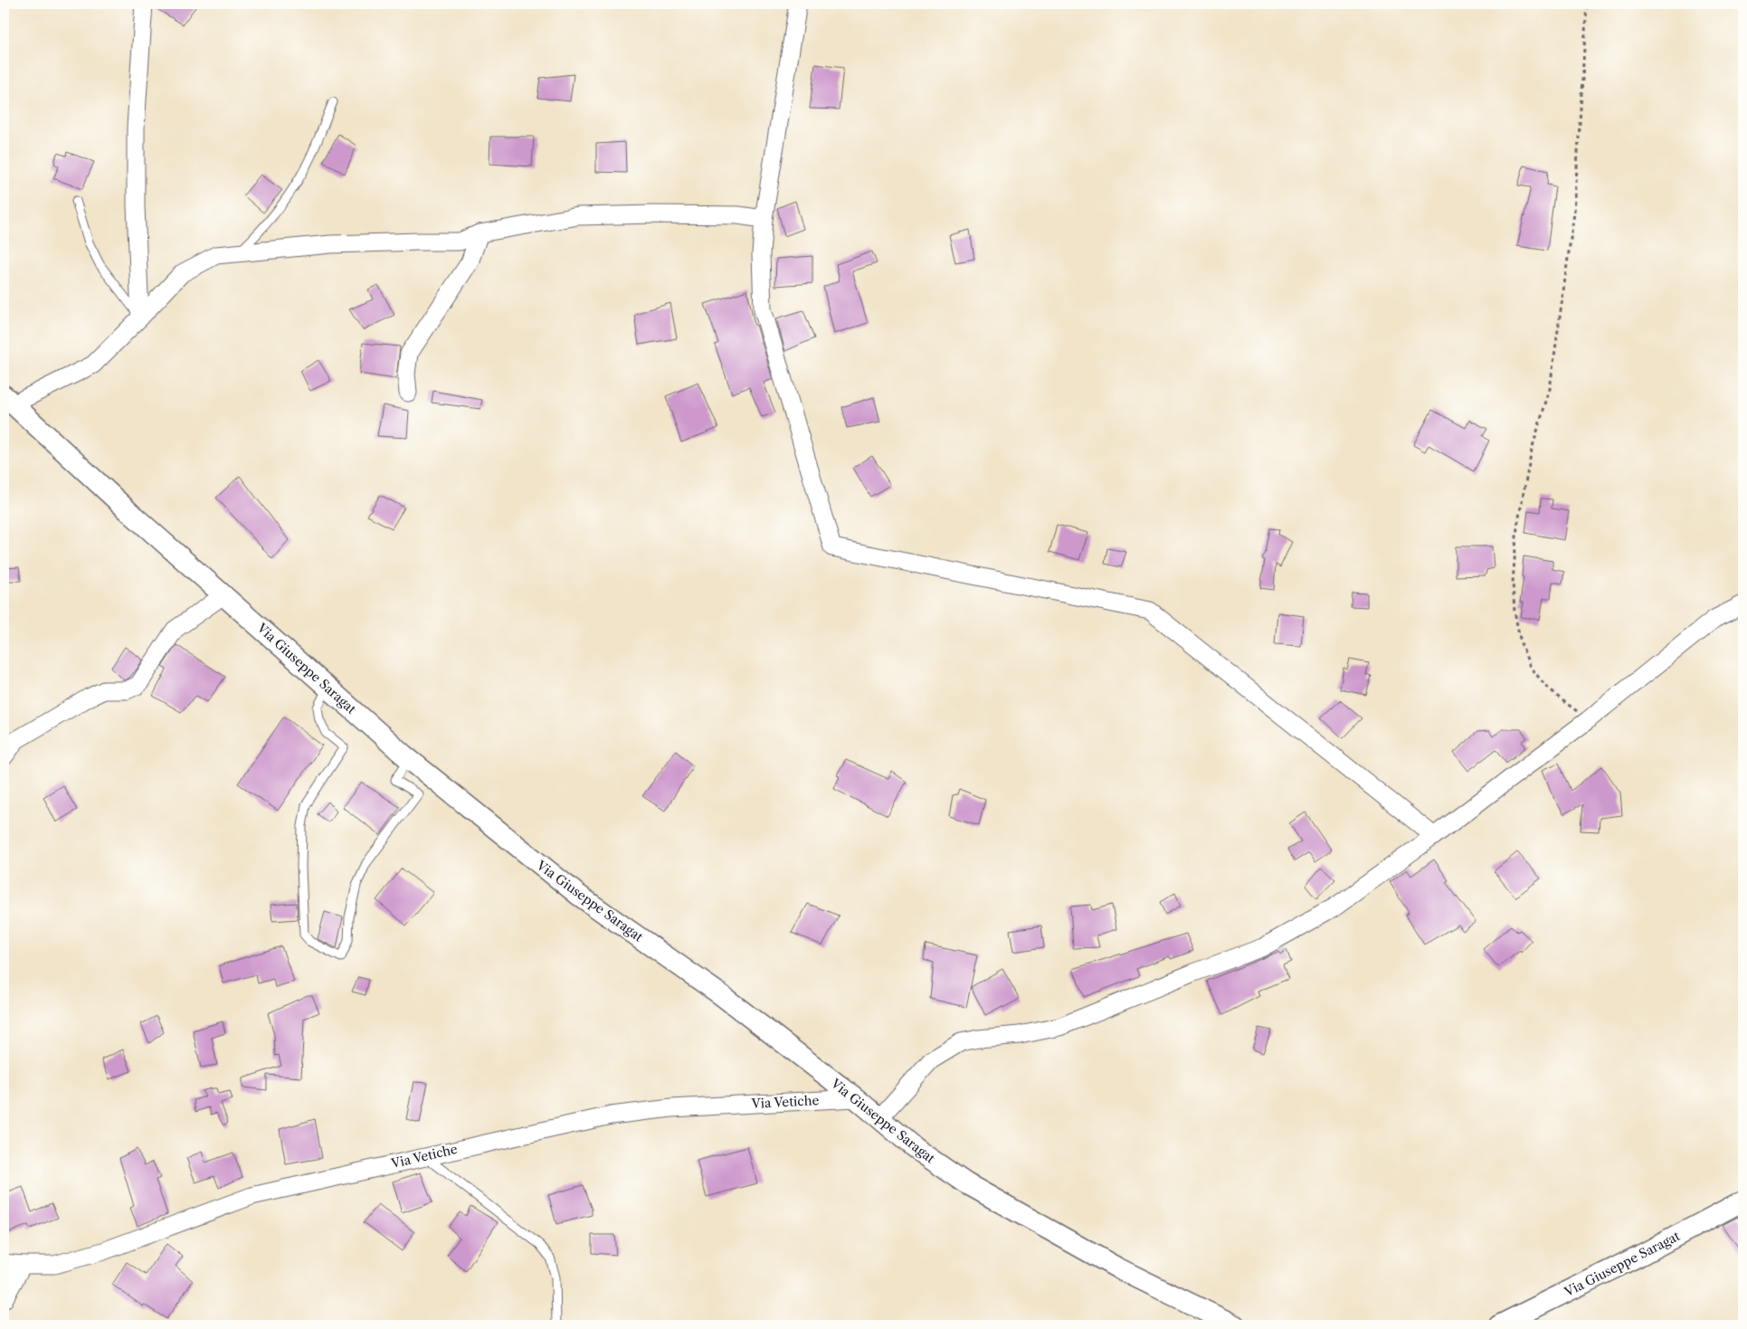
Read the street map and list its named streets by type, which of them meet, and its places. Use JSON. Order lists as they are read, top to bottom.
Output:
{
  "streets": {
    "street": ["Via Giuseppe Saragat", "Via Vetiche"]
  },
  "crossings": [
    ["Via Giuseppe Saragat", "Via Vetiche"]
  ]
}
